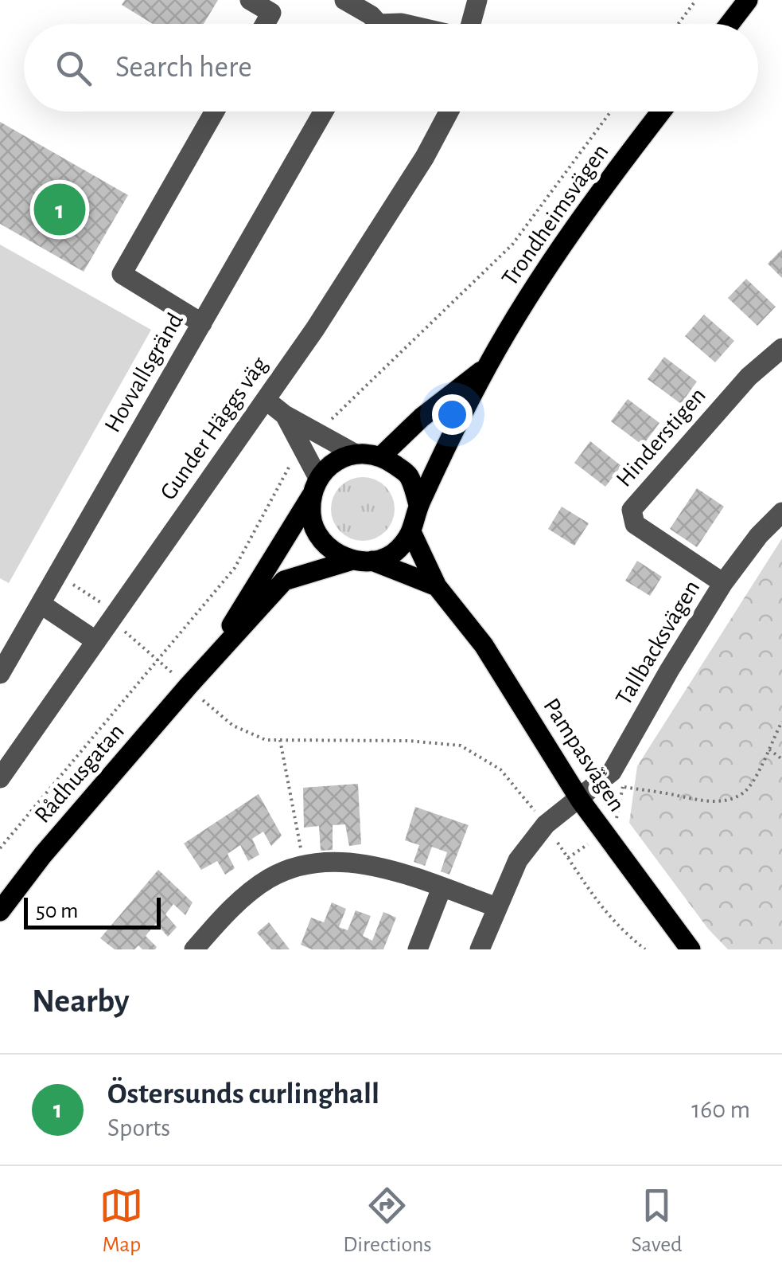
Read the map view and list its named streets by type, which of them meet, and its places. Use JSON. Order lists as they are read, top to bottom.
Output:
{
  "streets": {
    "main road": ["Trondheimsvägen", "Pampasvägen", "Rådhusgatan"],
    "street": [
      "Hovvallsgränd",
      "Gunder Häggs väg",
      "Hinderstigen",
      "Tallbacksvägen"
    ]
  },
  "crossings": [
    ["Trondheimsvägen", "Pampasvägen"],
    ["Trondheimsvägen", "Rådhusgatan"],
    ["Hinderstigen", "Tallbacksvägen"],
    ["Tallbacksvägen", "Pampasvägen"],
    ["Pampasvägen", "Rådhusgatan"]
  ],
  "scale_bar": "50 m",
  "page": {
    "search": "Search here",
    "pins": "1",
    "scale": "50 m",
    "heading": "Nearby",
    "list": [
      {
        "mark": "1",
        "name": "Östersunds curlinghall",
        "note": "Sports",
        "value": "160 m"
      }
    ],
    "nav": ["Map", "Directions", "Saved"]
  }
}
